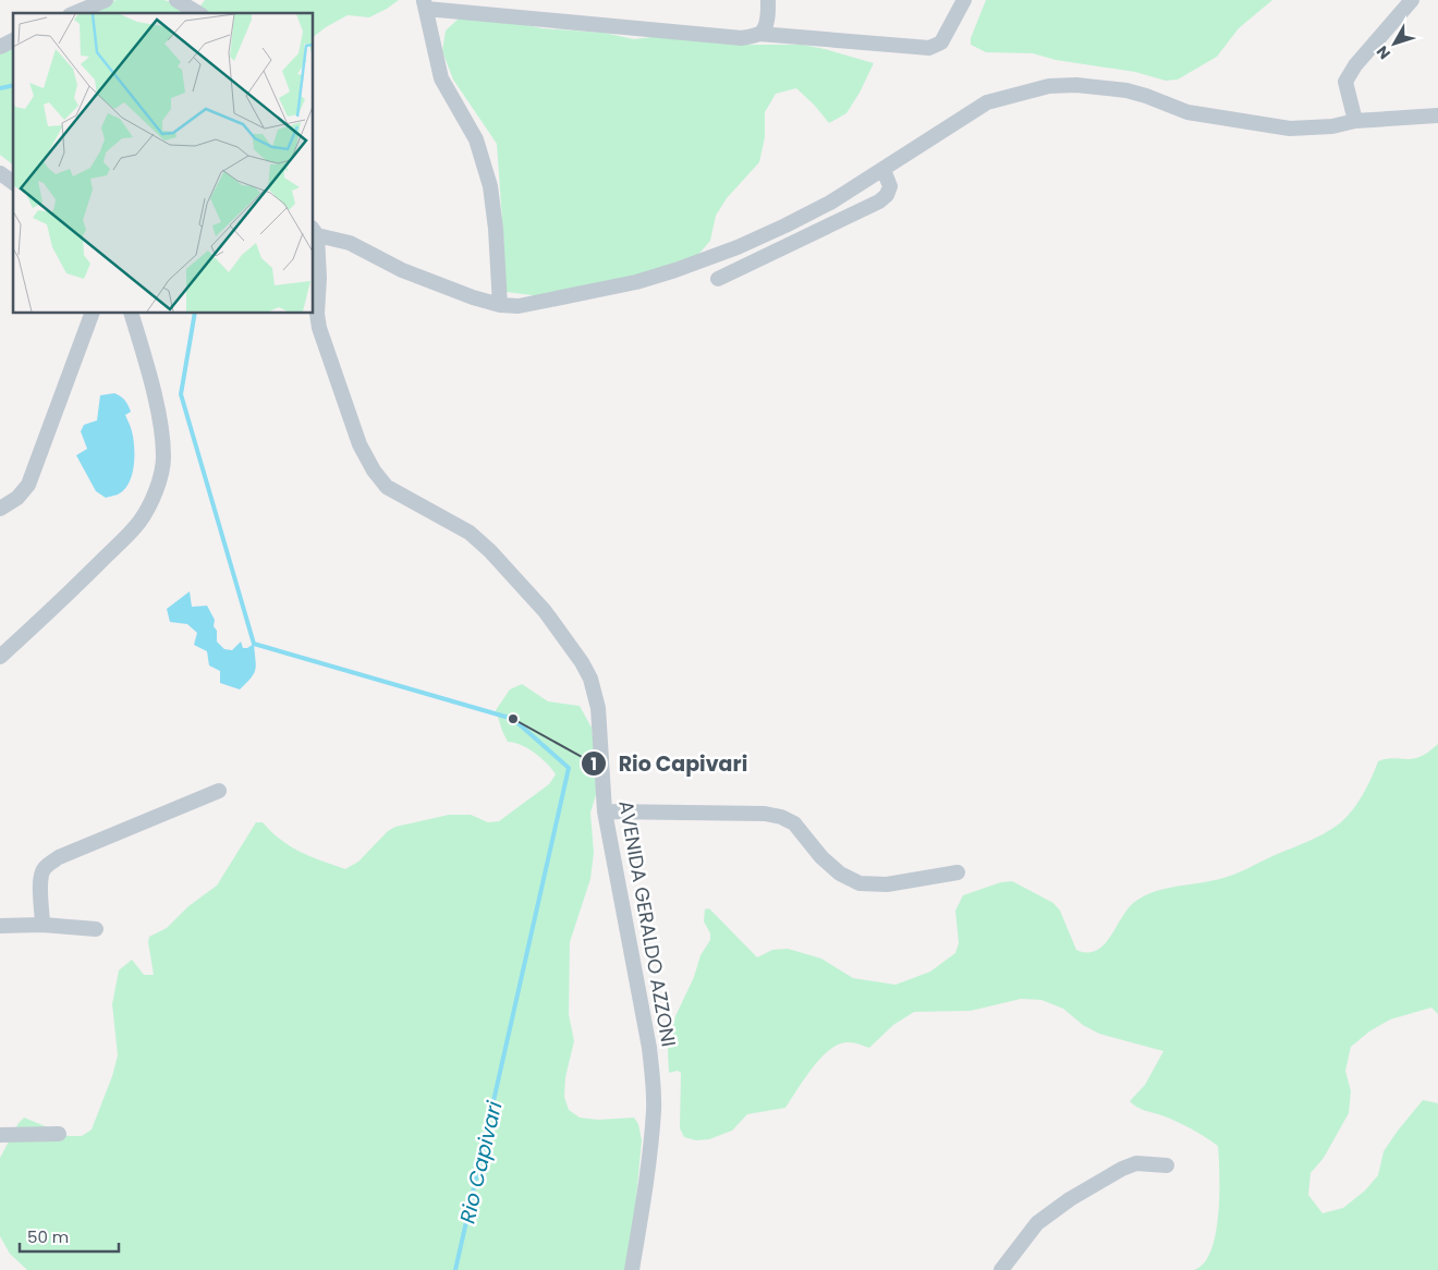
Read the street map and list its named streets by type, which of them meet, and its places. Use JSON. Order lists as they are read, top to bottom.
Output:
{
  "streets": {
    "street": ["AVENIDA GERALDO AZZONI"]
  },
  "water": ["Rio Capivari"],
  "places": ["Rio Capivari"],
  "scale_bar": "50 m",
  "north": "bottom left"
}
